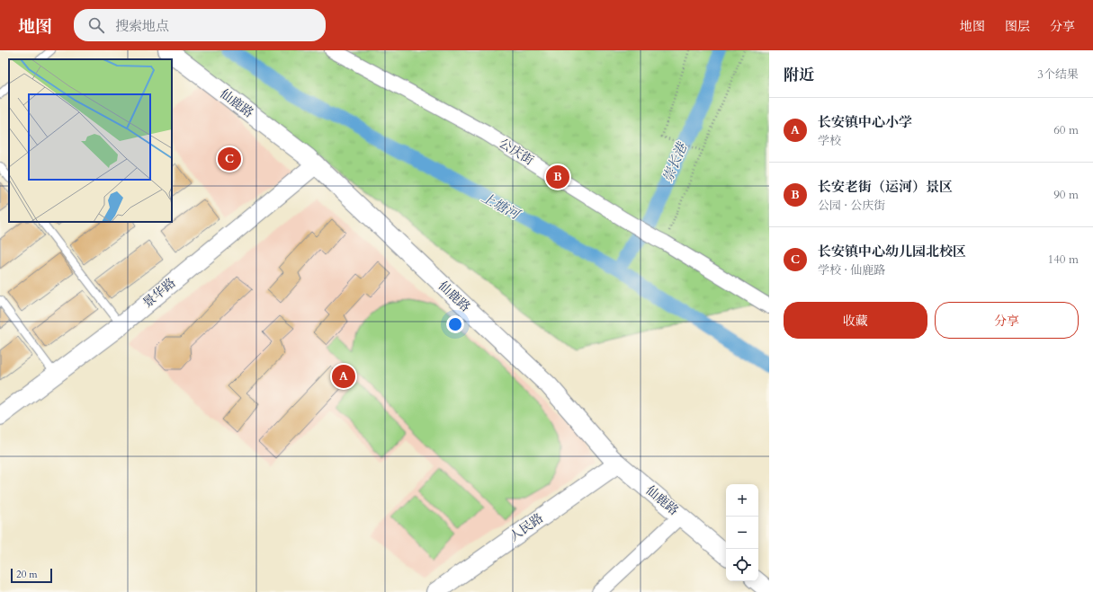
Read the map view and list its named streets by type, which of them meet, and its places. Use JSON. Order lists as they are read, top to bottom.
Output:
{
  "streets": {
    "street": [
      "仙鹿路",
      "公庆街",
      "景华路",
      "人民路"
    ]
  },
  "crossings": [
    ["仙鹿路", "景华路"],
    ["仙鹿路", "人民路"]
  ],
  "water": ["崇长港", "上塘河"],
  "scale_bar": "20 m",
  "page": {
    "header": "地图",
    "search": "搜索地点",
    "nav": ["地图", "图层", "分享"],
    "heading": ["附近", "3个结果"],
    "list": [
      {
        "mark": "A",
        "name": "长安镇中心小学",
        "note": "学校",
        "value": "60 m"
      },
      {
        "mark": "B",
        "name": "长安老街（运河）景区",
        "note": "公园 · 公庆街",
        "value": "90 m"
      },
      {
        "mark": "C",
        "name": "长安镇中心幼儿园北校区",
        "note": "学校 · 仙鹿路",
        "value": "140 m"
      }
    ],
    "pins": ["C", "B", "A"],
    "buttons": ["收藏", "分享"],
    "map_buttons": ["+", "−"],
    "scale": "20 m"
  }
}
